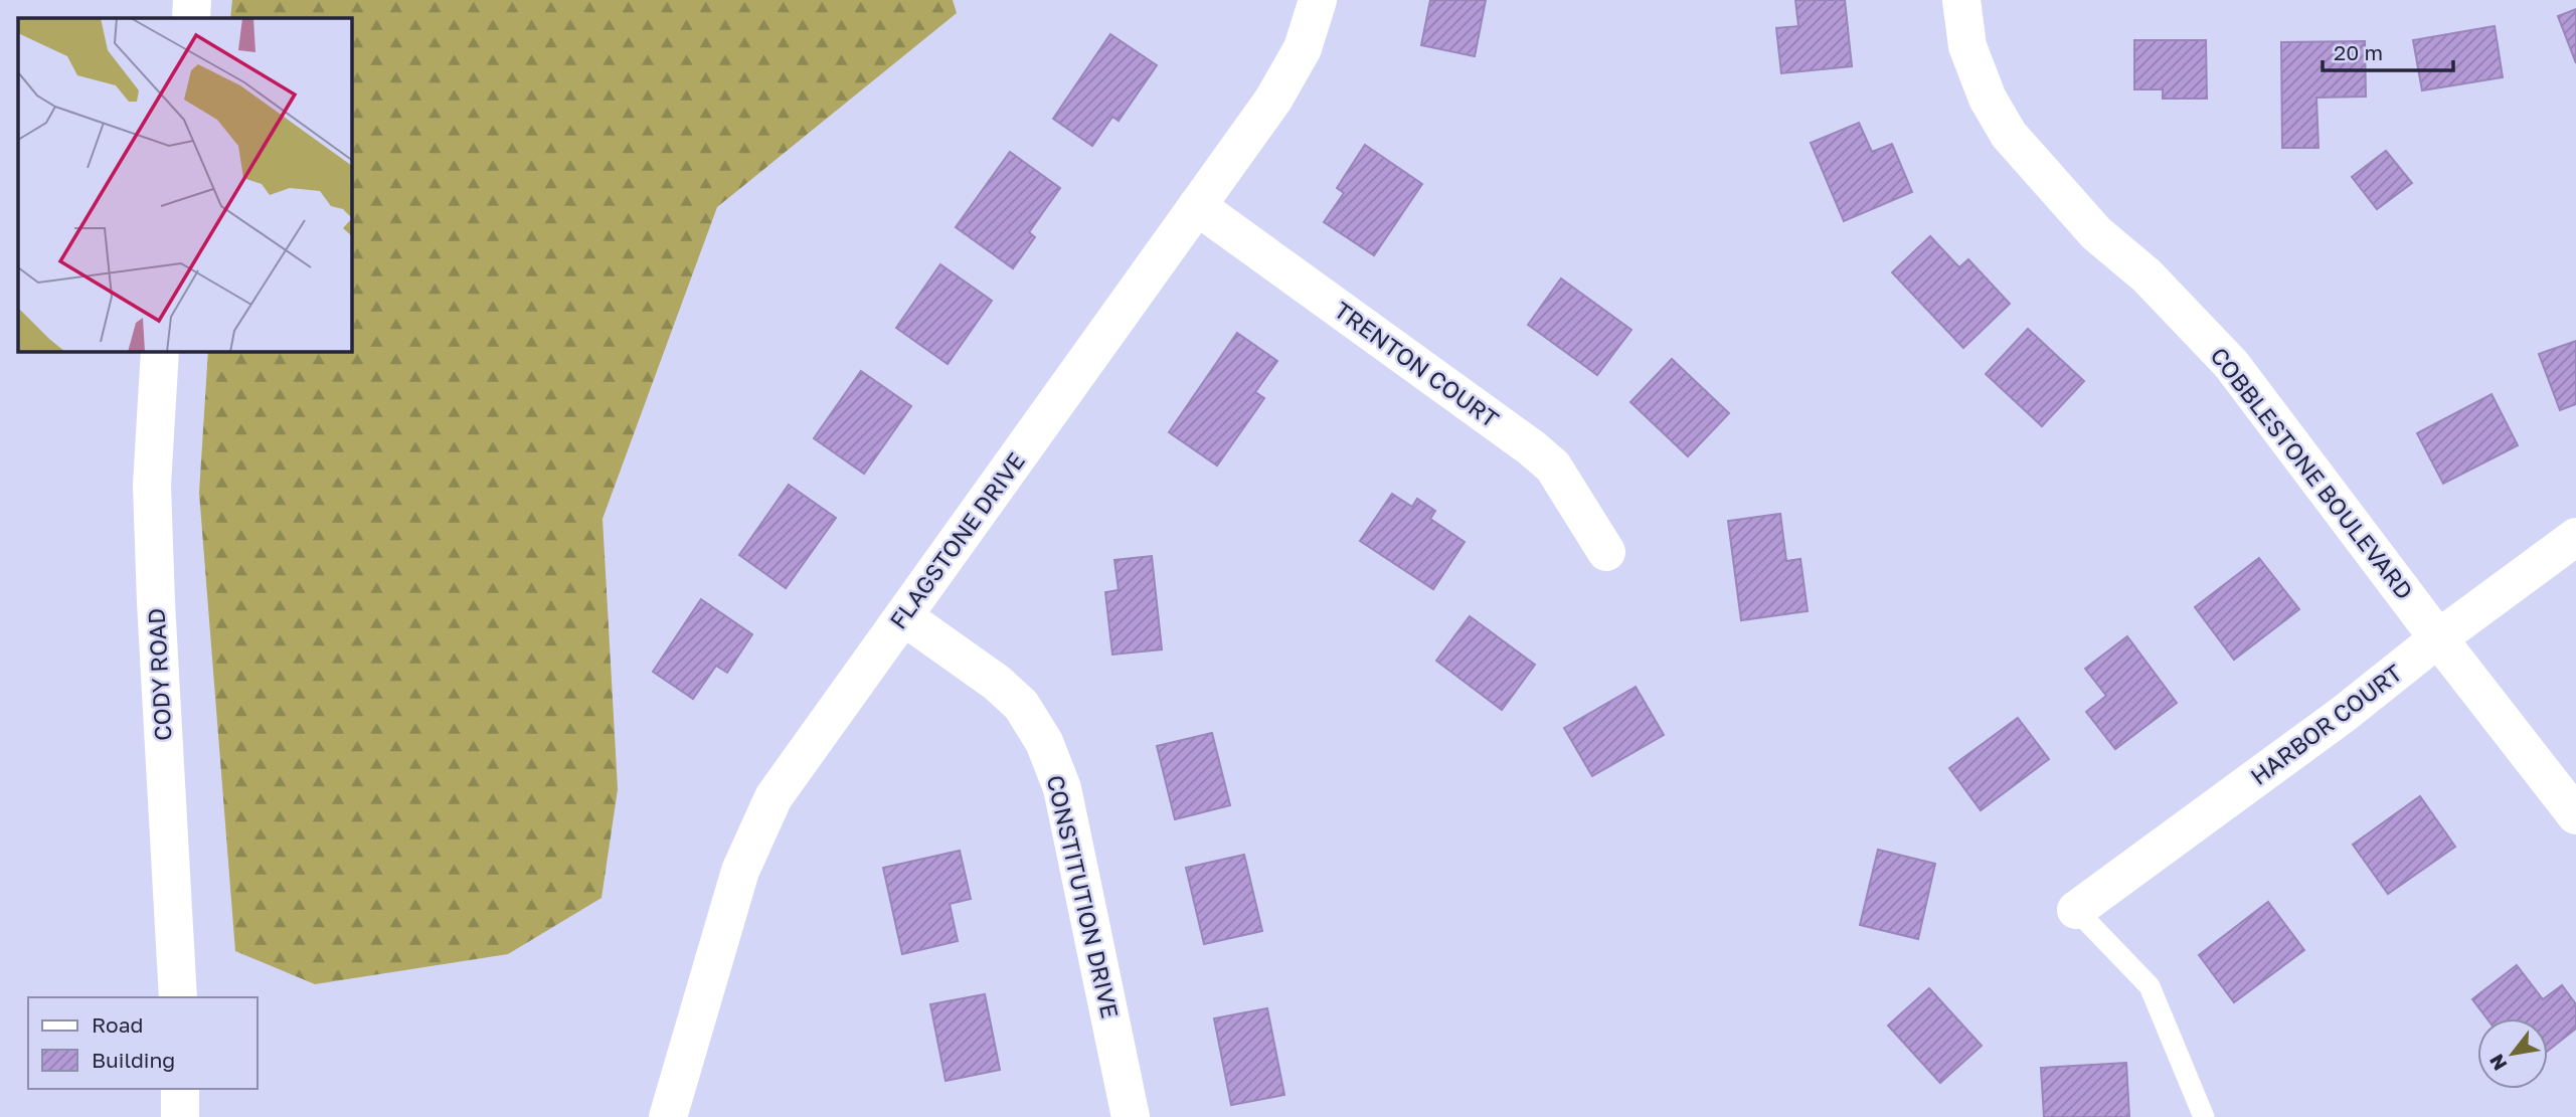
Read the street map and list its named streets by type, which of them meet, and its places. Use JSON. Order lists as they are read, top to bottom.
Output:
{
  "streets": {
    "street": [
      "TRENTON COURT",
      "COBBLESTONE BOULEVARD",
      "FLAGSTONE DRIVE",
      "CODY ROAD",
      "HARBOR COURT",
      "CONSTITUTION DRIVE"
    ]
  },
  "crossings": [
    ["TRENTON COURT", "FLAGSTONE DRIVE"],
    ["COBBLESTONE BOULEVARD", "HARBOR COURT"],
    ["FLAGSTONE DRIVE", "CONSTITUTION DRIVE"]
  ],
  "legend": ["Road", "Building"],
  "scale_bar": "20 m",
  "north": "bottom left"
}
